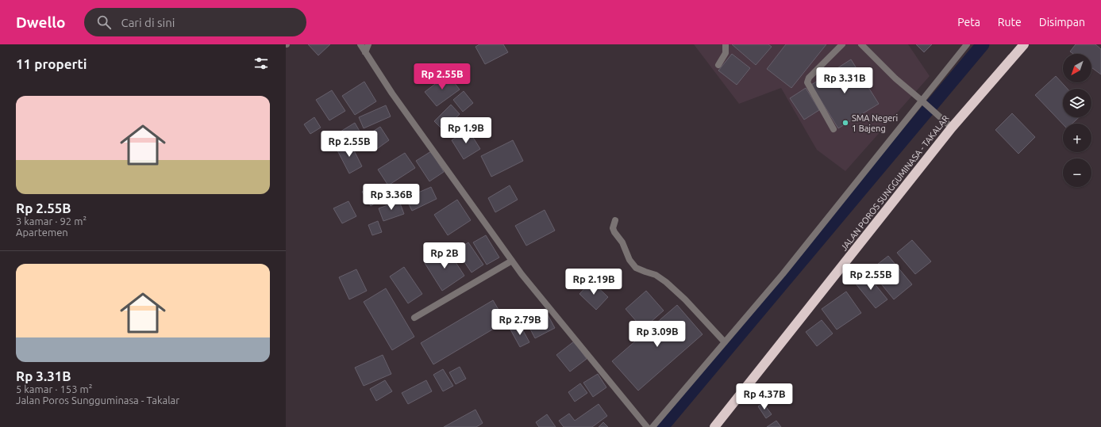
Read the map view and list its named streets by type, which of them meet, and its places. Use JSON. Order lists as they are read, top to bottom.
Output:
{
  "streets": {
    "highway": ["JALAN POROS SUNGGUMINASA - TAKALAR"]
  },
  "places": ["SMA Negeri 1 Bajeng"],
  "north": "bottom left",
  "page": {
    "header": "Dwello",
    "search": "Cari di sini",
    "nav": ["Peta", "Rute", "Disimpan"],
    "heading": "11 properti",
    "map_buttons": ["+", "−"],
    "price": [
      "Rp 2.55B",
      "Rp 3.31B",
      "Rp 1.9B",
      "Rp 2.55B",
      "Rp 3.36B",
      "Rp 2B",
      "Rp 2.55B",
      "Rp 2.19B",
      "Rp 2.79B",
      "Rp 3.09B",
      "Rp 4.37B"
    ],
    "list": [
      {
        "name": "Rp 2.55B",
        "note": "3 kamar · 92 m² · Apartemen"
      },
      {
        "name": "Rp 3.31B",
        "note": "5 kamar · 153 m² · Jalan Poros Sungguminasa - Takalar"
      }
    ]
  }
}
